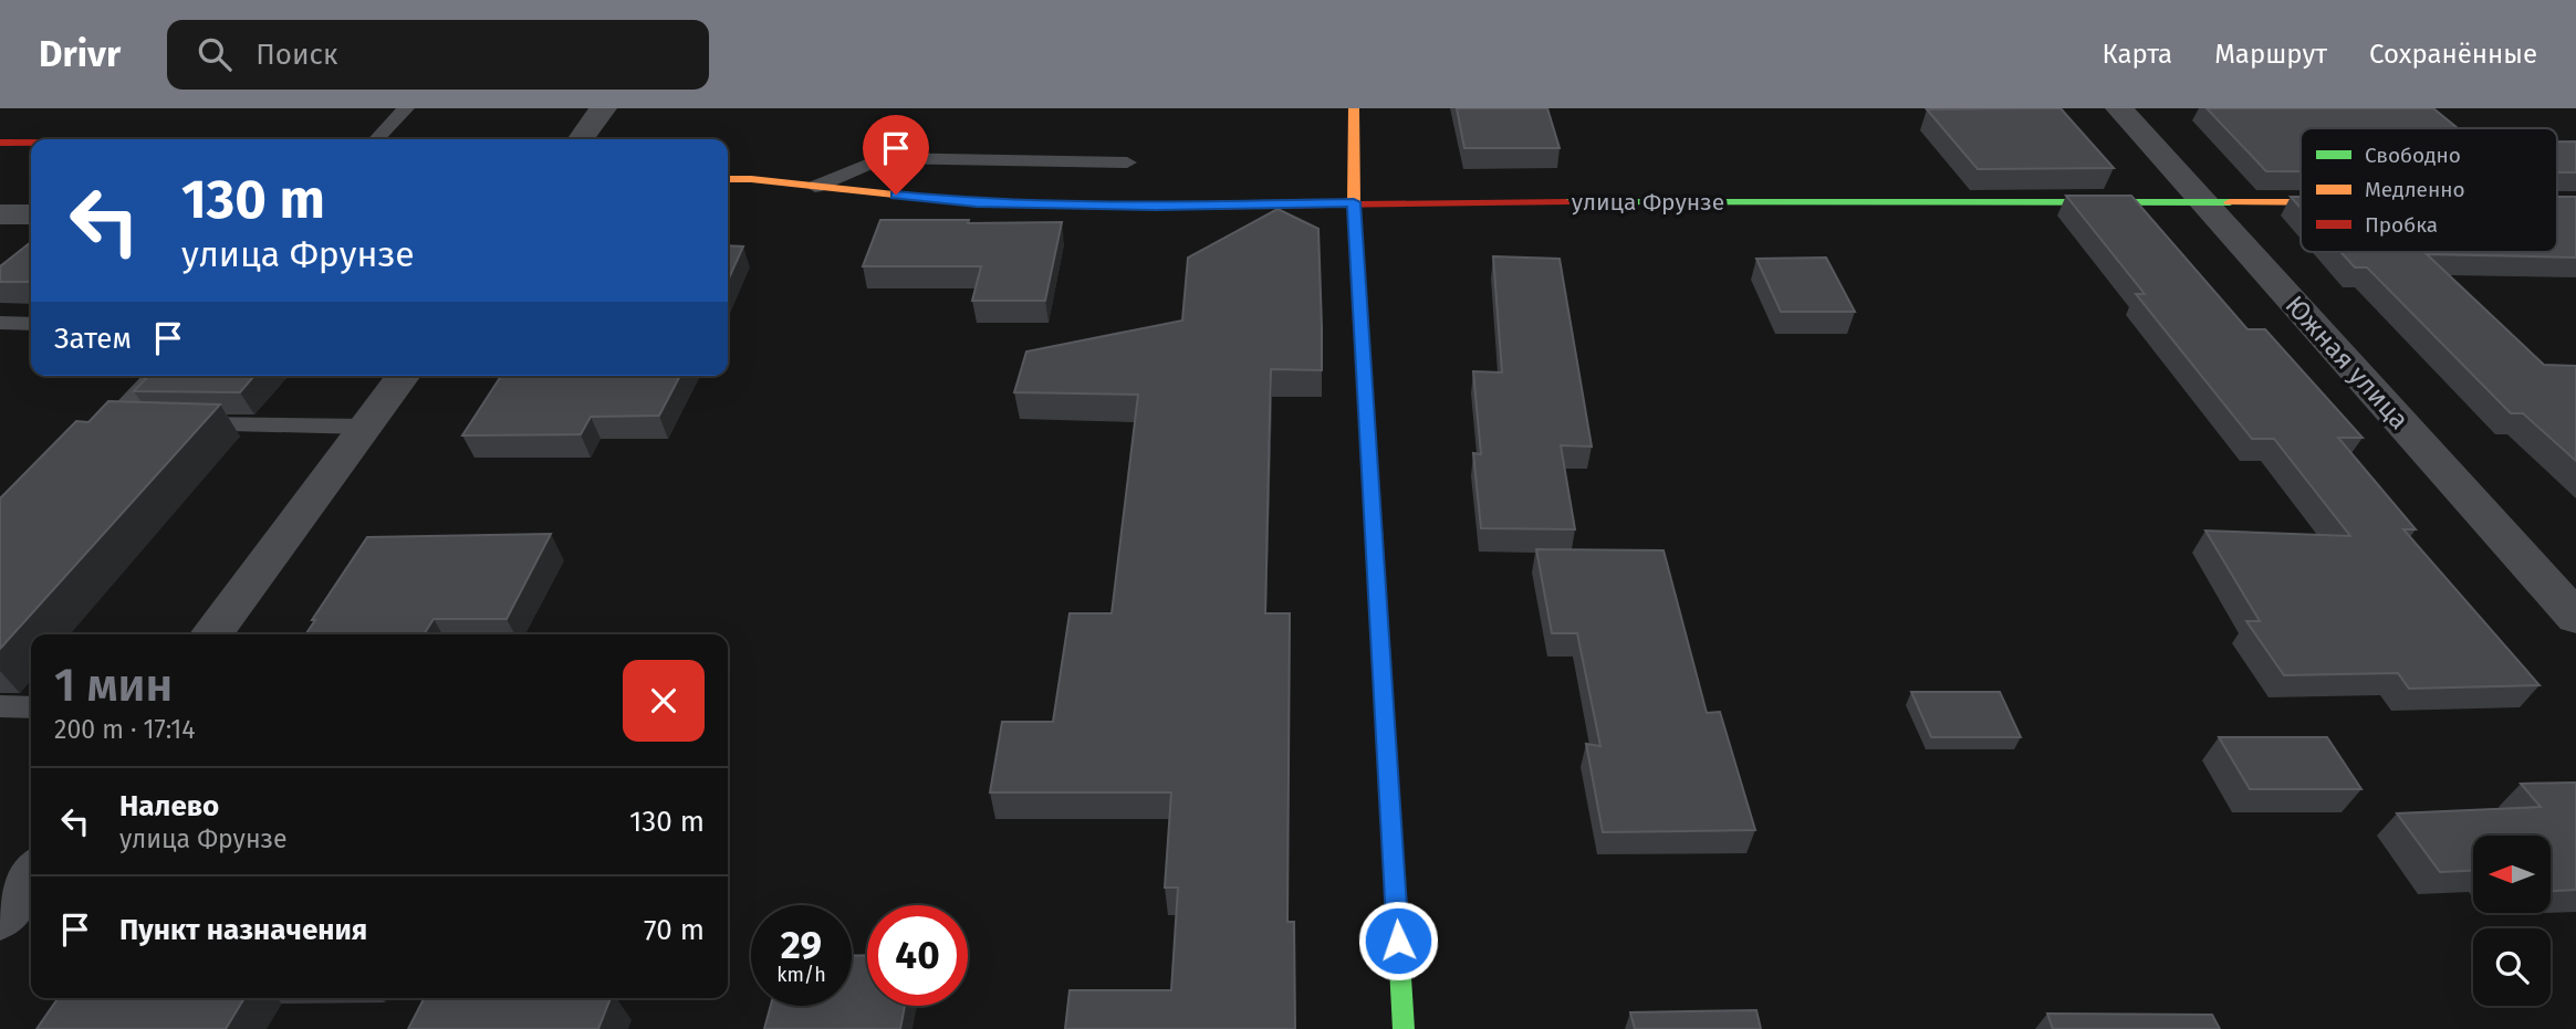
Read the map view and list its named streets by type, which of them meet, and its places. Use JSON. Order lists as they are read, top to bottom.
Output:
{
  "streets": {
    "street": ["улица Фрунзе", "Южная улица"]
  },
  "crossings": [
    ["улица Фрунзе", "Южная улица"]
  ],
  "legend": ["Свободно", "Медленно", "Пробка"],
  "north": "left",
  "page": {
    "header": "Drivr",
    "search": "Поиск",
    "nav": ["Карта", "Маршрут", "Сохранённые"],
    "turn": ["130 m", "улица Фрунзе"],
    "then": "Затем",
    "heading": ["1 мин", "200 m · 17:14"],
    "list": [
      {
        "name": "Налево",
        "note": "улица Фрунзе",
        "value": "130 m"
      },
      {
        "name": "Пункт назначения",
        "value": "70 m"
      }
    ],
    "speed": "29 km/h",
    "limit": "40"
  }
}
